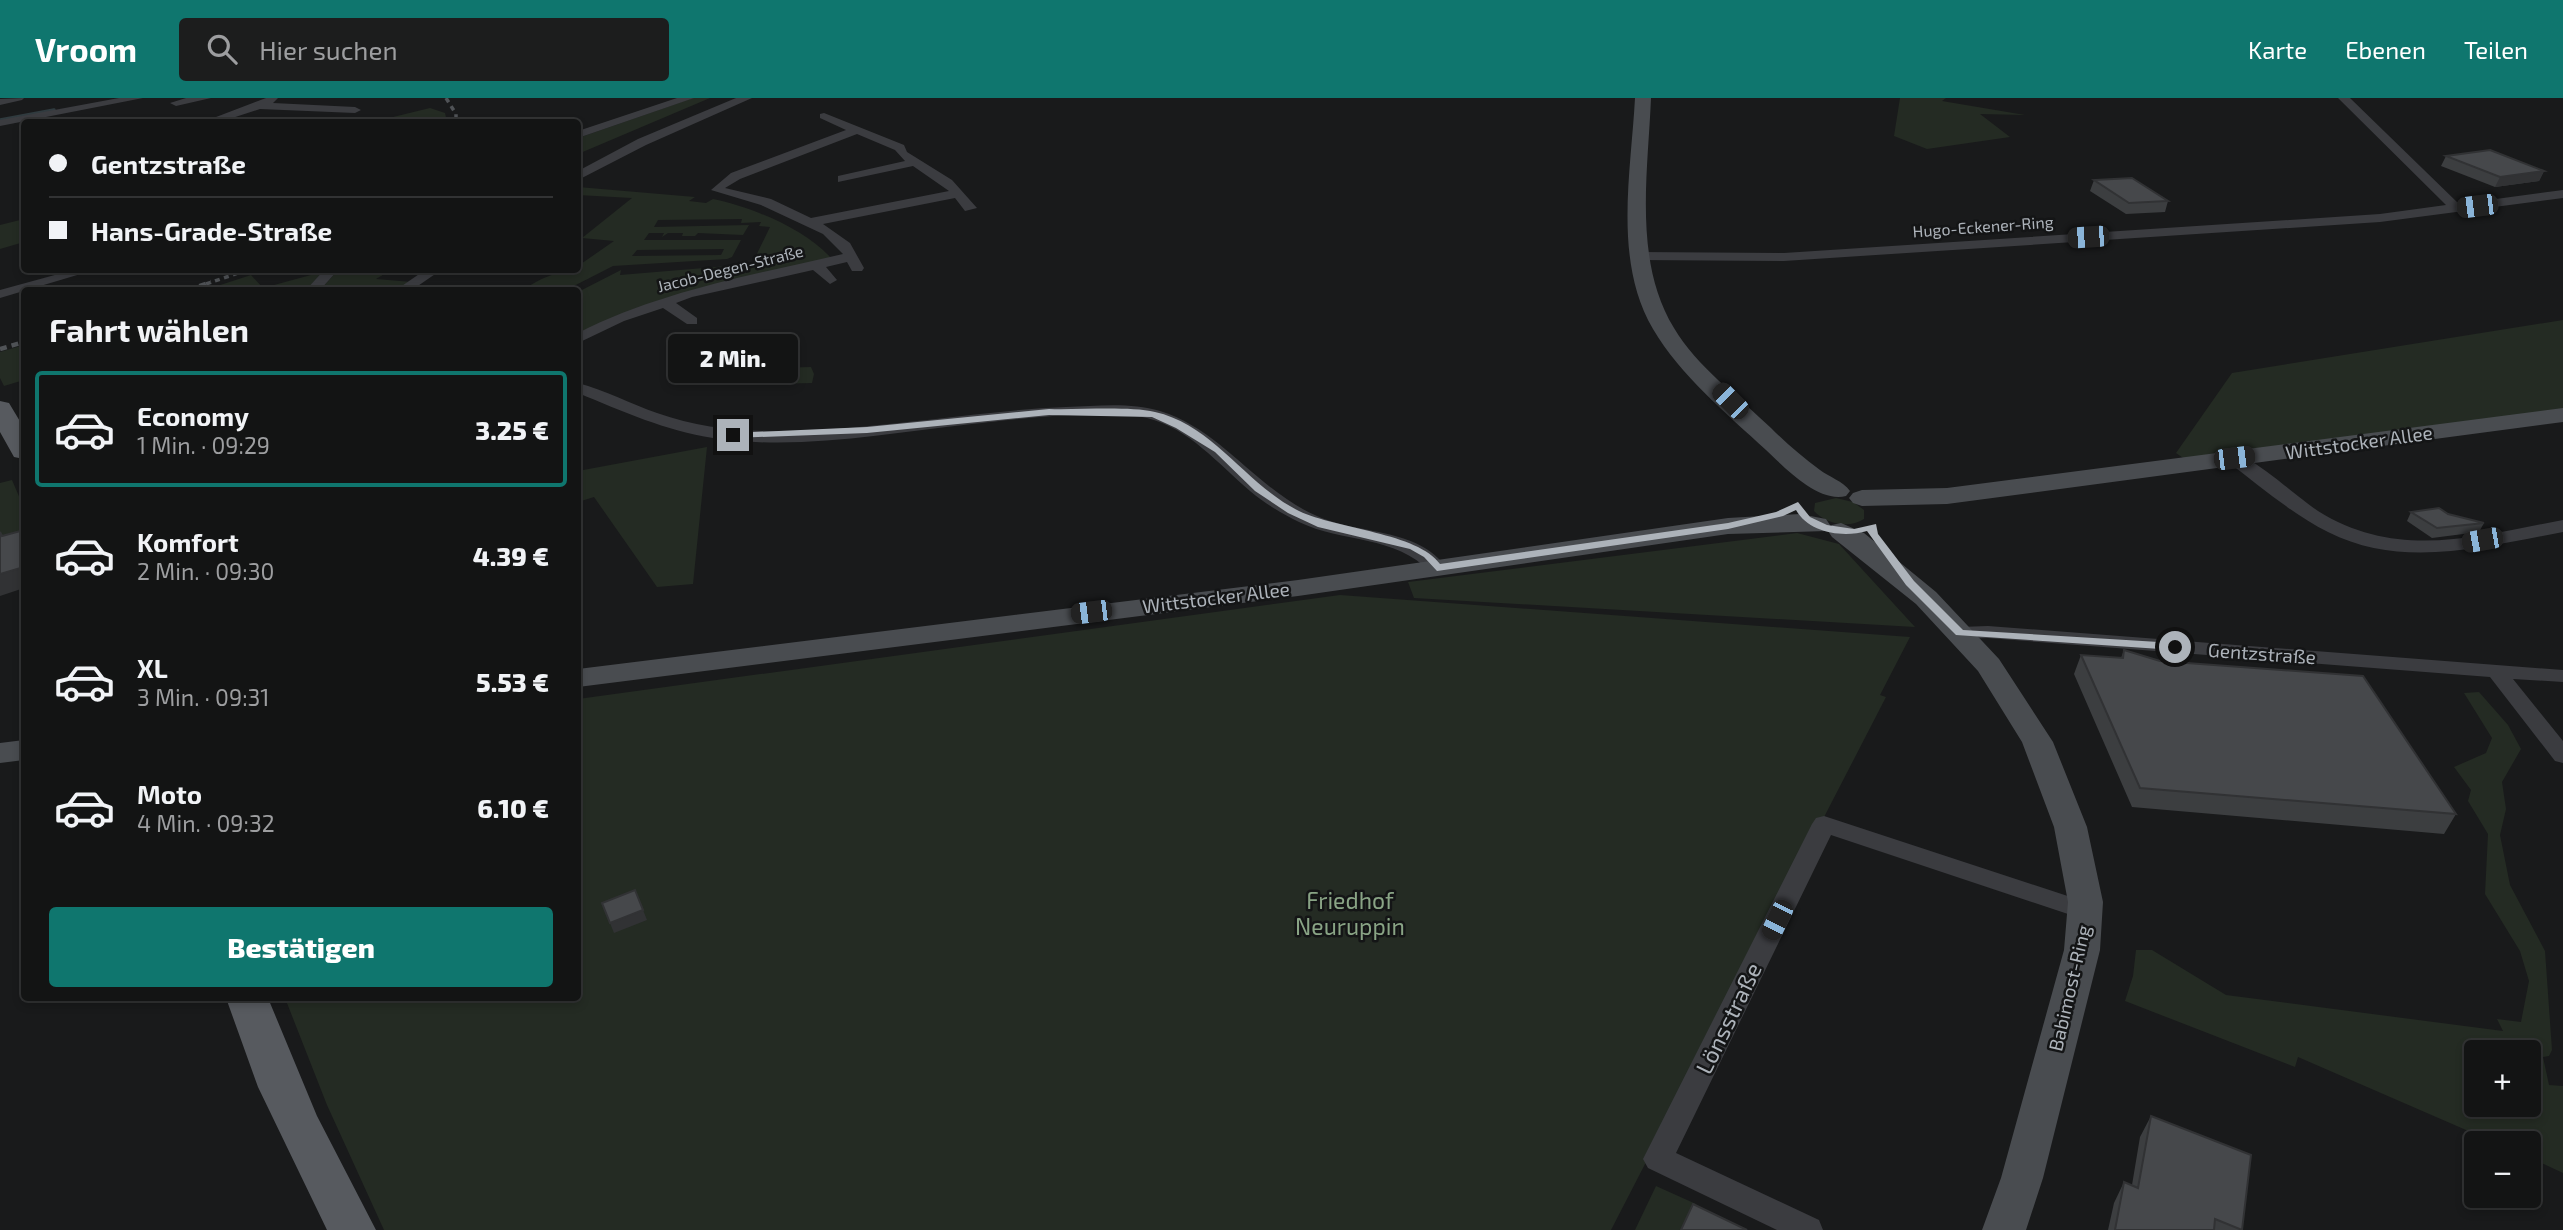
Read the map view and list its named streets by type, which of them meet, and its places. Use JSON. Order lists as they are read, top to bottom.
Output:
{
  "streets": {
    "main road": ["Wittstocker Allee", "Babimost-Ring"],
    "street": [
      "Hugo-Eckener-Ring",
      "Jacob-Degen-Straße",
      "Gentzstraße",
      "Lönsstraße"
    ]
  },
  "crossings": [
    ["Wittstocker Allee", "Babimost-Ring"],
    ["Gentzstraße", "Babimost-Ring"],
    ["Babimost-Ring", "Lönsstraße"]
  ],
  "parks": ["Friedhof Neuruppin"],
  "page": {
    "header": "Vroom",
    "search": "Hier suchen",
    "nav": ["Karte", "Ebenen", "Teilen"],
    "banner": ["Gentzstraße", "Hans-Grade-Straße"],
    "heading": "Fahrt wählen",
    "bubble": "2 Min.",
    "list": [
      {
        "name": "Economy",
        "note": "1 Min. · 09:29",
        "value": "3.25 €"
      },
      {
        "name": "Komfort",
        "note": "2 Min. · 09:30",
        "value": "4.39 €"
      },
      {
        "name": "XL",
        "note": "3 Min. · 09:31",
        "value": "5.53 €"
      },
      {
        "name": "Moto",
        "note": "4 Min. · 09:32",
        "value": "6.10 €"
      }
    ],
    "buttons": "Bestätigen",
    "map_buttons": ["+", "−"]
  }
}
